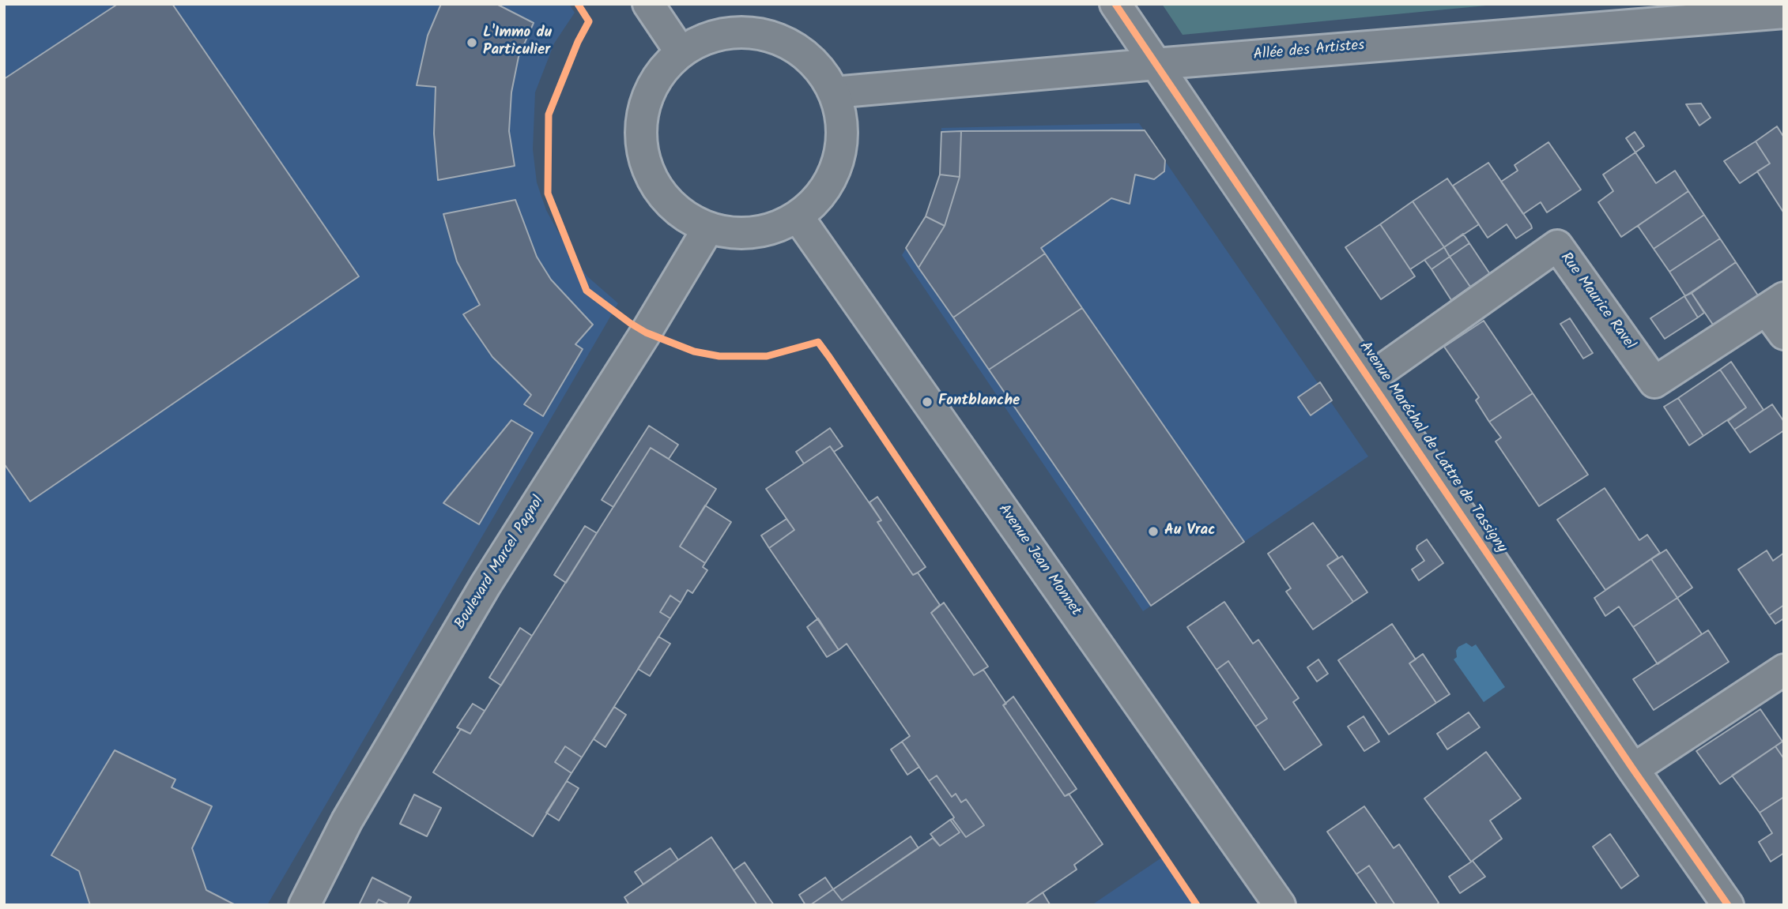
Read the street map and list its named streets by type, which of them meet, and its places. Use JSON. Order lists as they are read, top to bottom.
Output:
{
  "streets": {
    "street": [
      "Allée des Artistes",
      "Rue Maurice Ravel",
      "Avenue Maréchal de Lattre de Tassigny",
      "Avenue Jean Monnet",
      "Boulevard Marcel Pagnol"
    ]
  },
  "crossings": [
    ["Allée des Artistes", "Avenue Maréchal de Lattre de Tassigny"],
    ["Rue Maurice Ravel", "Avenue Maréchal de Lattre de Tassigny"]
  ],
  "places": ["L'Immo du Particulier", "Fontblanche", "Au Vrac"]
}
